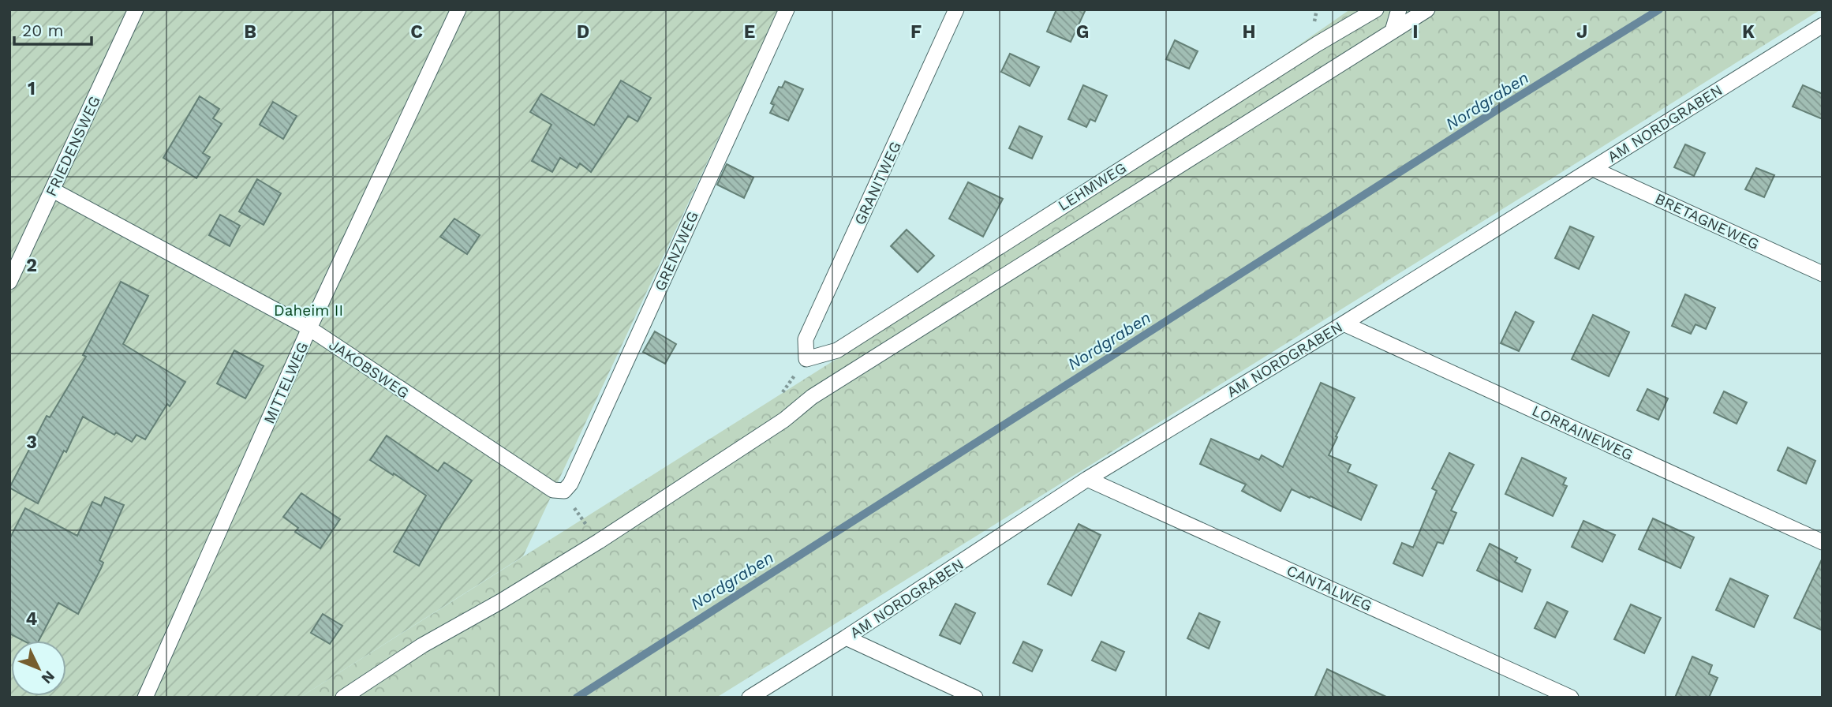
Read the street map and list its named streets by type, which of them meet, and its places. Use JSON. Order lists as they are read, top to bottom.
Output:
{
  "streets": {
    "lane": [
      "AM NORDGRABEN",
      "FRIEDENSWEG",
      "GRANITWEG",
      "LEHMWEG",
      "BRETAGNEWEG",
      "GRENZWEG",
      "JAKOBSWEG",
      "MITTELWEG",
      "LORRAINEWEG",
      "CANTALWEG"
    ]
  },
  "crossings": [
    ["AM NORDGRABEN", "BRETAGNEWEG"],
    ["AM NORDGRABEN", "LORRAINEWEG"],
    ["AM NORDGRABEN", "CANTALWEG"],
    ["FRIEDENSWEG", "JAKOBSWEG"],
    ["GRANITWEG", "LEHMWEG"],
    ["GRENZWEG", "JAKOBSWEG"],
    ["JAKOBSWEG", "MITTELWEG"]
  ],
  "water": ["Nordgraben"],
  "parks": ["Daheim II"],
  "scale_bar": "20 m",
  "north": "bottom right",
  "grid": {
    "columns": [
      "B",
      "C",
      "D",
      "E",
      "F",
      "G",
      "H",
      "I",
      "J",
      "K"
    ],
    "rows": [
      "1",
      "2",
      "3",
      "4"
    ]
  }
}
